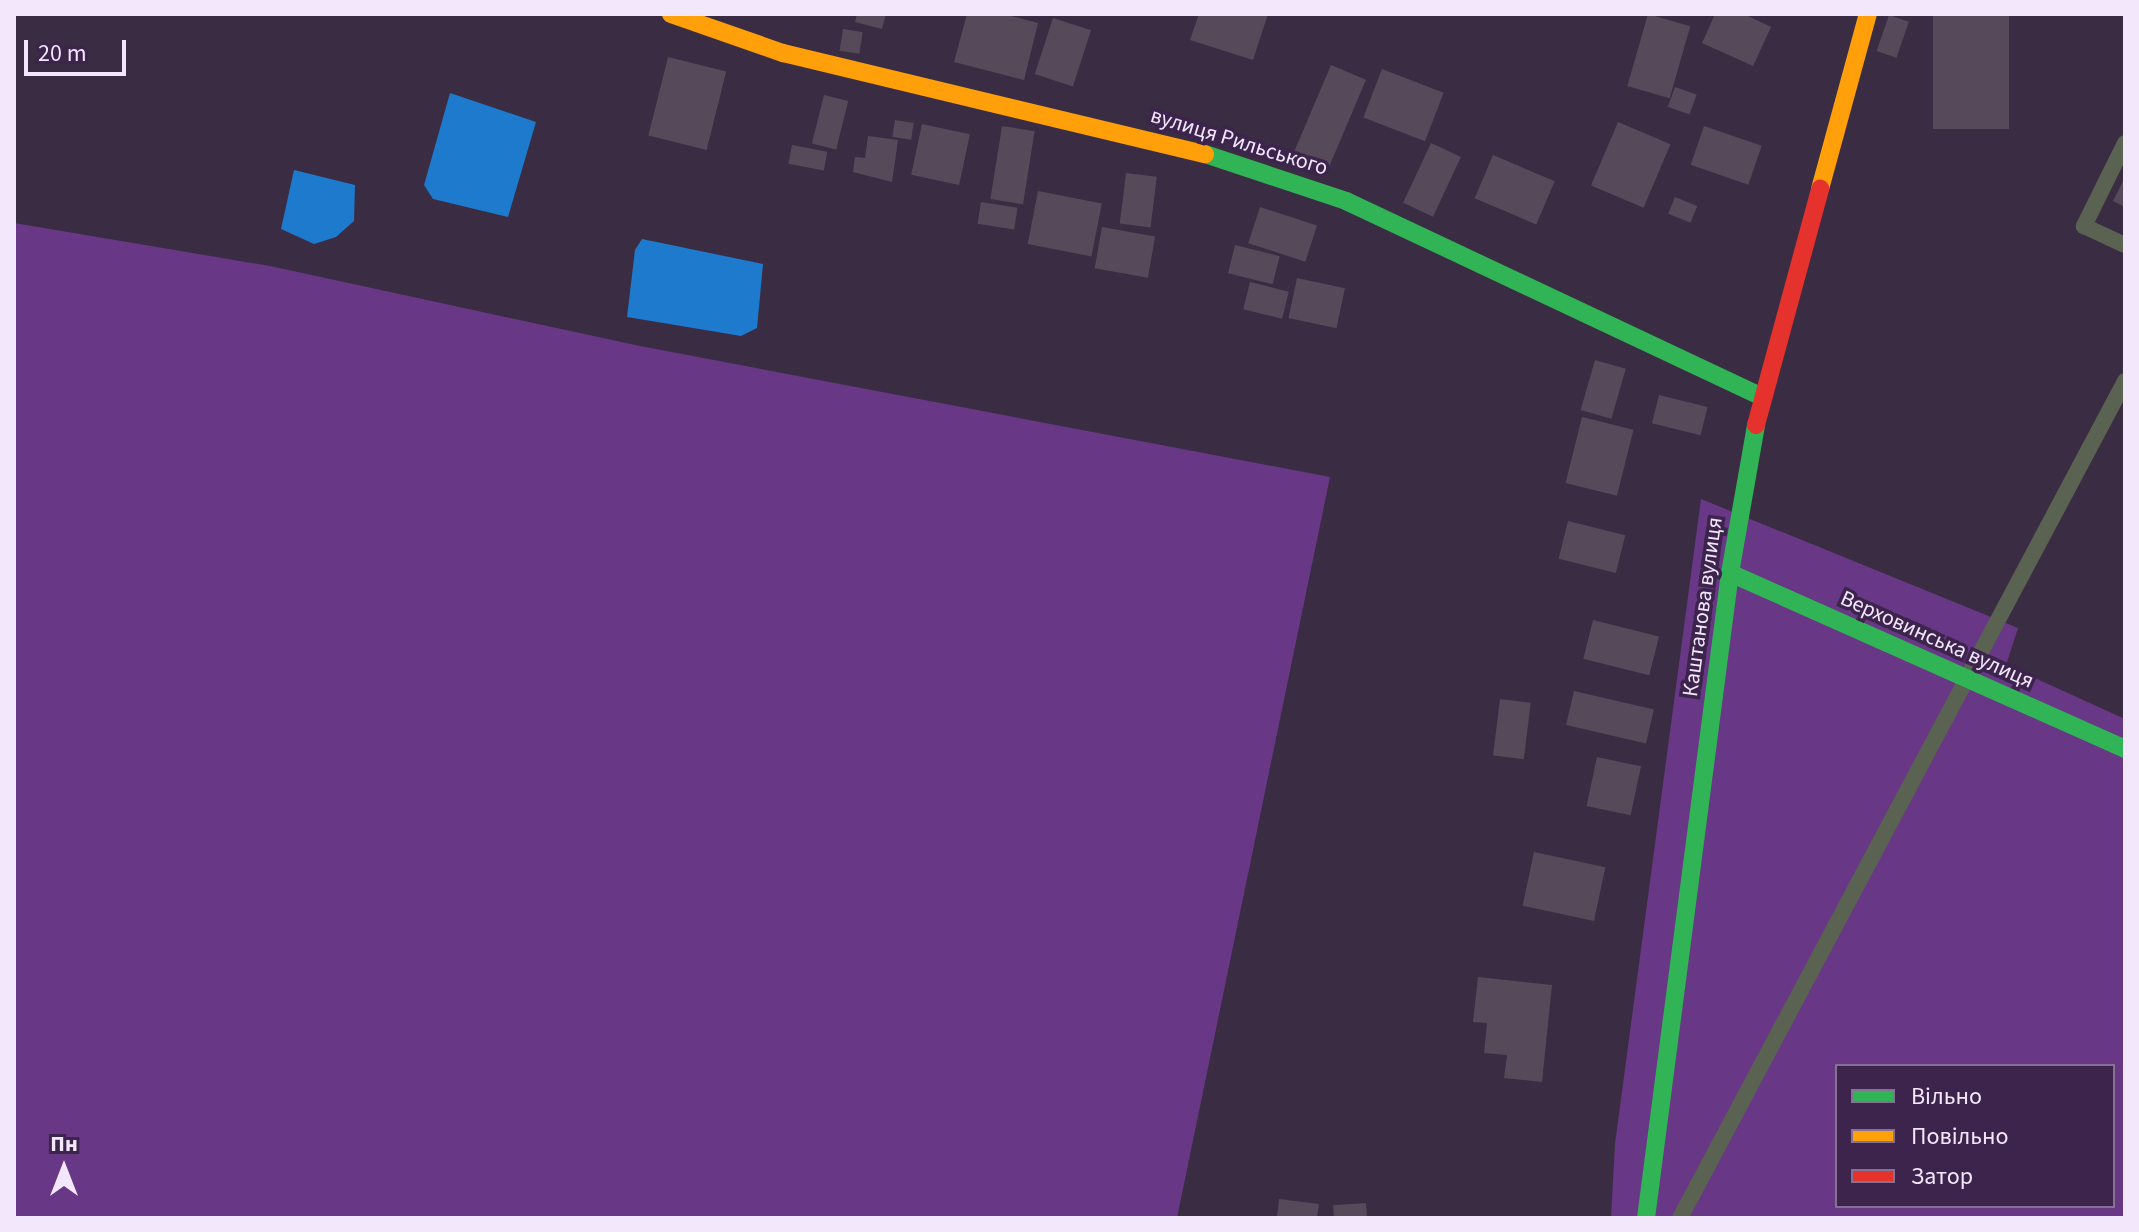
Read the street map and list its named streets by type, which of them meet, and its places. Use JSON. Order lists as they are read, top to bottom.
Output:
{
  "streets": {
    "street": ["вулиця Рильського", "Каштанова вулиця", "Верховинська вулиця"]
  },
  "crossings": [
    ["вулиця Рильського", "Каштанова вулиця"],
    ["Каштанова вулиця", "Верховинська вулиця"]
  ],
  "legend": ["Вільно", "Повільно", "Затор"],
  "scale_bar": "20 m",
  "north": "top"
}
